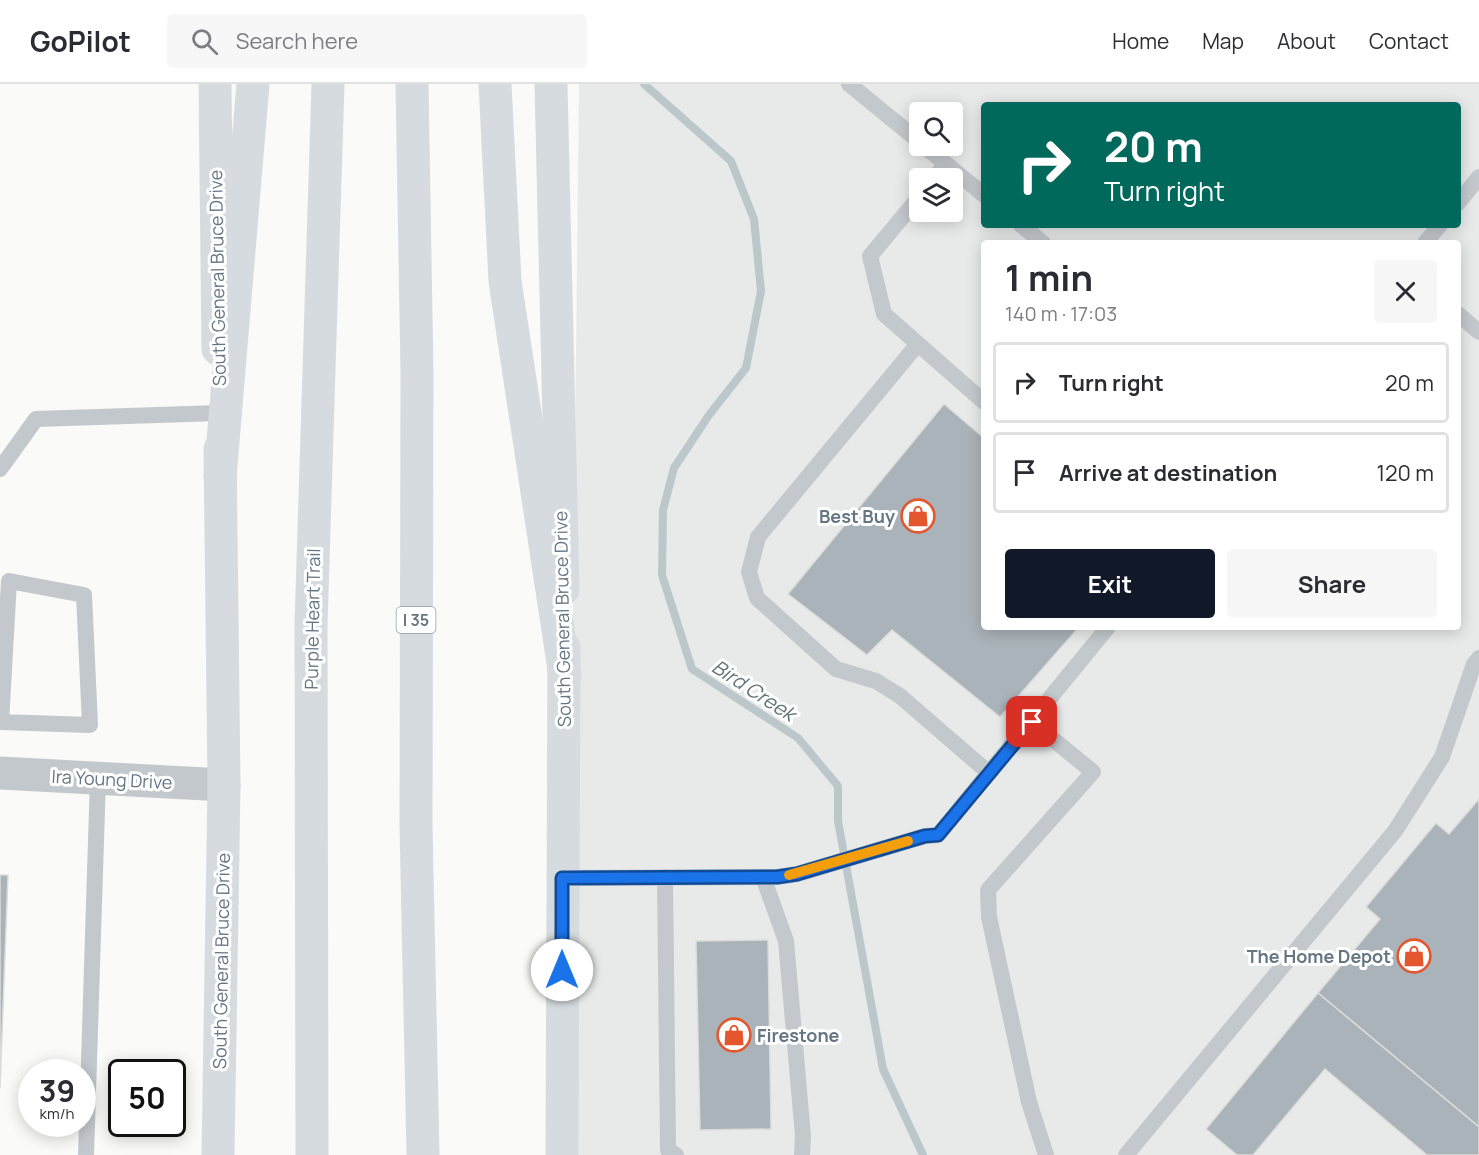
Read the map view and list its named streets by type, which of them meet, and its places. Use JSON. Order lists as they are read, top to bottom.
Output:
{
  "streets": {
    "main road": ["South General Bruce Drive", "Purple Heart Trail", "I 35"],
    "street": ["Ira Young Drive"]
  },
  "crossings": [
    ["South General Bruce Drive", "Ira Young Drive"]
  ],
  "water": ["Bird Creek"],
  "places": {
    "shop": ["Best Buy", "The Home Depot", "Firestone"]
  },
  "page": {
    "header": "GoPilot",
    "search": "Search here",
    "nav": [
      "Home",
      "Map",
      "About",
      "Contact"
    ],
    "turn": ["20 m", "Turn right"],
    "heading": ["1 min", "140 m · 17:03"],
    "list": [
      {
        "name": "Turn right",
        "value": "20 m"
      },
      {
        "name": "Arrive at destination",
        "value": "120 m"
      }
    ],
    "buttons": ["Exit", "Share"],
    "speed": "39 km/h",
    "limit": "50"
  }
}
